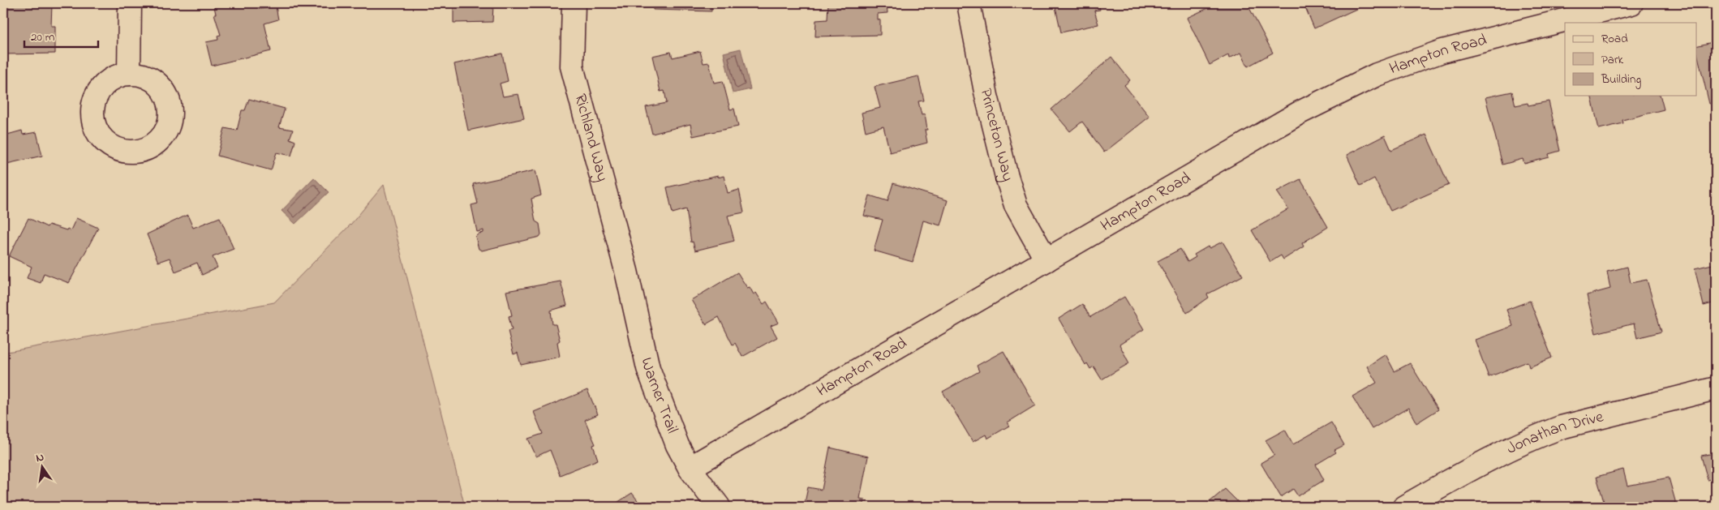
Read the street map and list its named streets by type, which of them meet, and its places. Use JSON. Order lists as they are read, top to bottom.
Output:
{
  "streets": {
    "street": [
      "Hampton Road",
      "Princeton Way",
      "Richland Way",
      "Warner Trail",
      "Jonathan Drive"
    ]
  },
  "crossings": [
    ["Hampton Road", "Princeton Way"],
    ["Hampton Road", "Warner Trail"],
    ["Richland Way", "Warner Trail"]
  ],
  "legend": ["Road", "Park", "Building"],
  "scale_bar": "20 m",
  "north": "top"
}
